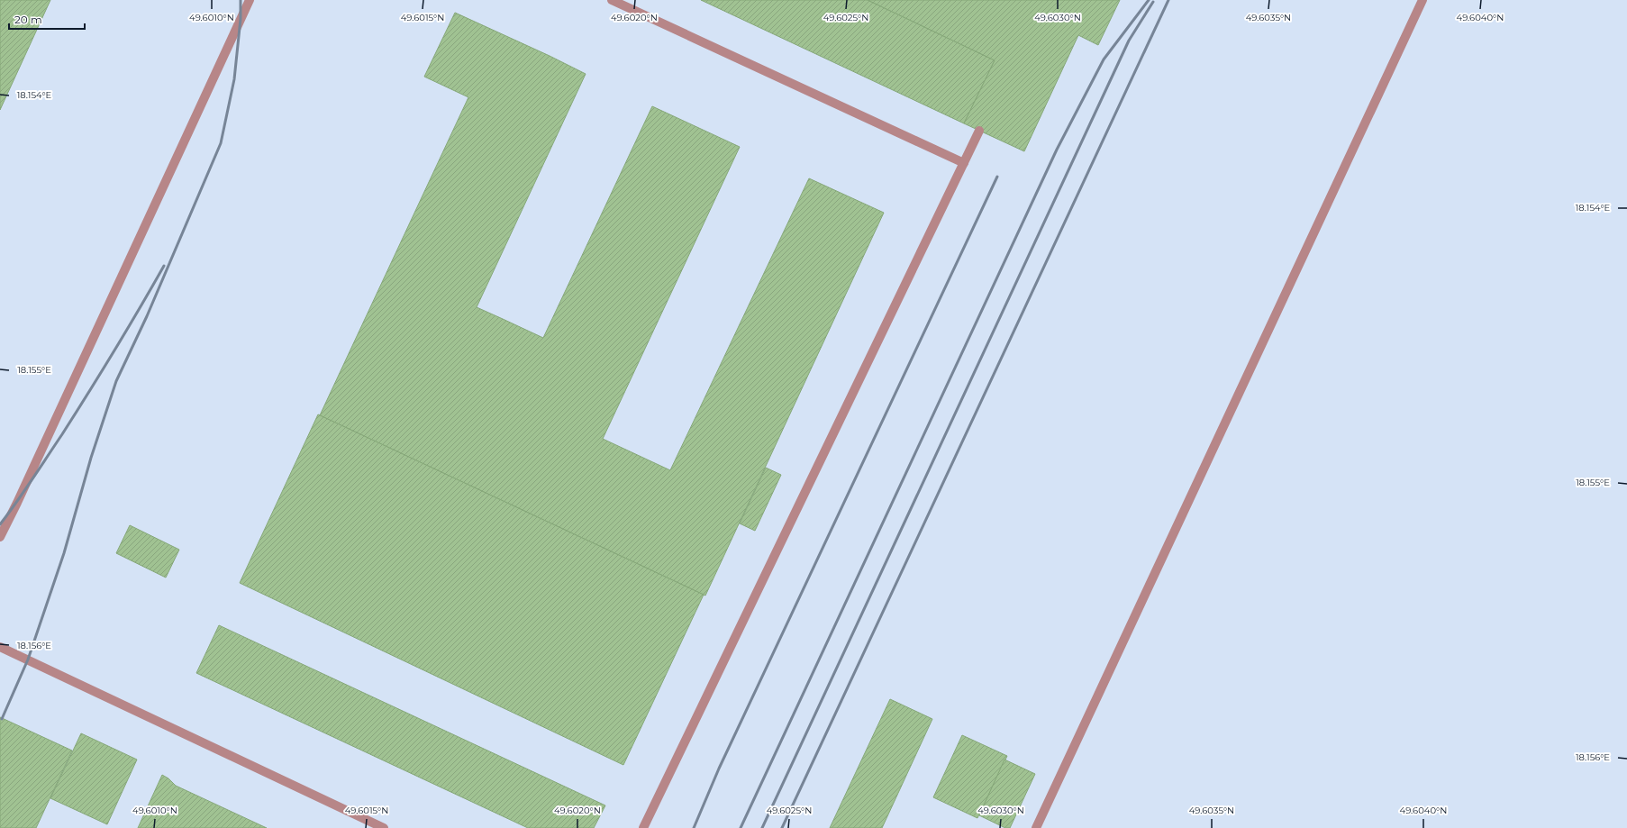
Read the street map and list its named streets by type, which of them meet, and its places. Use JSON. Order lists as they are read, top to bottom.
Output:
{
  "scale_bar": "20 m",
  "coordinates": [
    "49.6010°N",
    "49.6015°N",
    "49.6020°N",
    "49.6025°N",
    "49.6030°N",
    "49.6035°N",
    "49.6040°N",
    "18.154°E",
    "18.155°E",
    "18.156°E"
  ]
}
